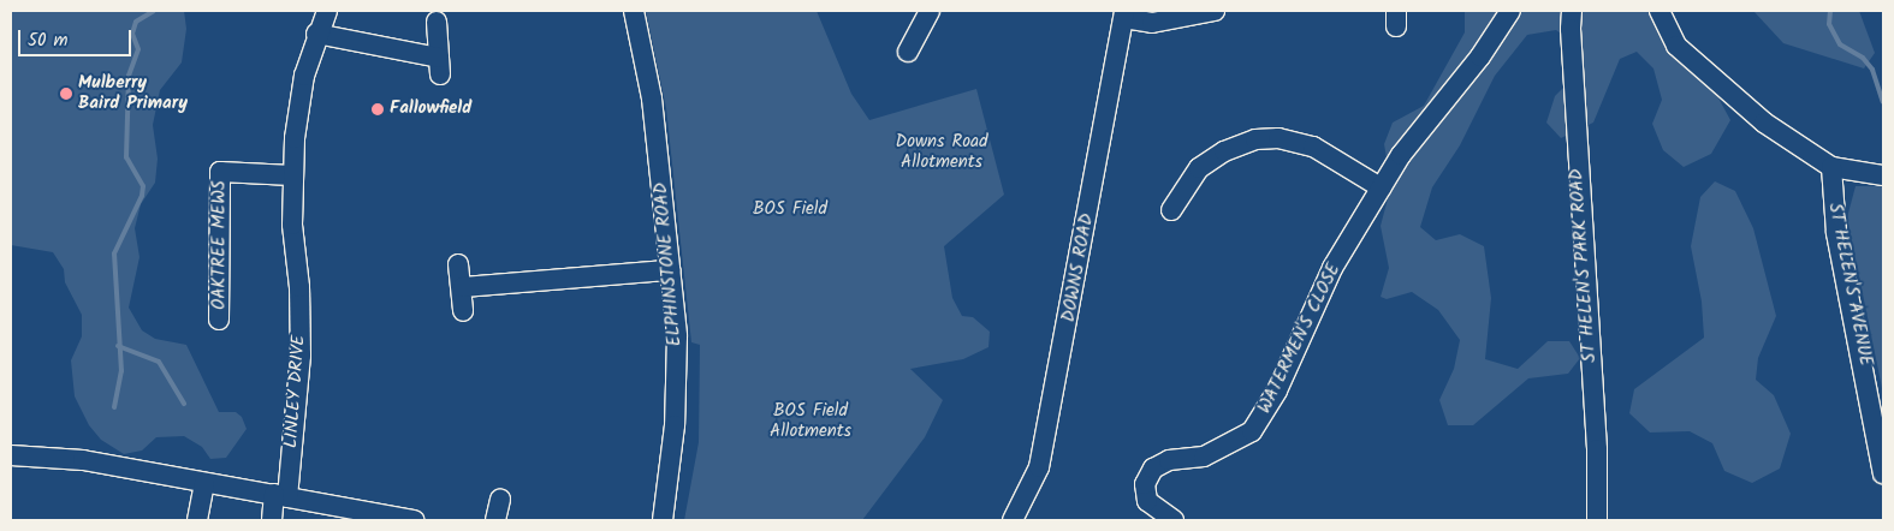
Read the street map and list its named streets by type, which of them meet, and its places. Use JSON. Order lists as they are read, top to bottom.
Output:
{
  "streets": {
    "street": [
      "OAKTREE MEWS",
      "ELPHINSTONE ROAD",
      "ST HELEN'S PARK ROAD",
      "DOWNS ROAD",
      "ST HELEN'S AVENUE",
      "WATERMEN'S CLOSE",
      "LINLEY DRIVE"
    ]
  },
  "crossings": [
    ["OAKTREE MEWS", "LINLEY DRIVE"]
  ],
  "parks": ["Downs Road Allotments", "BOS Field", "BOS Field Allotments"],
  "places": ["Mulberry Baird Primary", "Fallowfield"],
  "scale_bar": "50 m"
}
